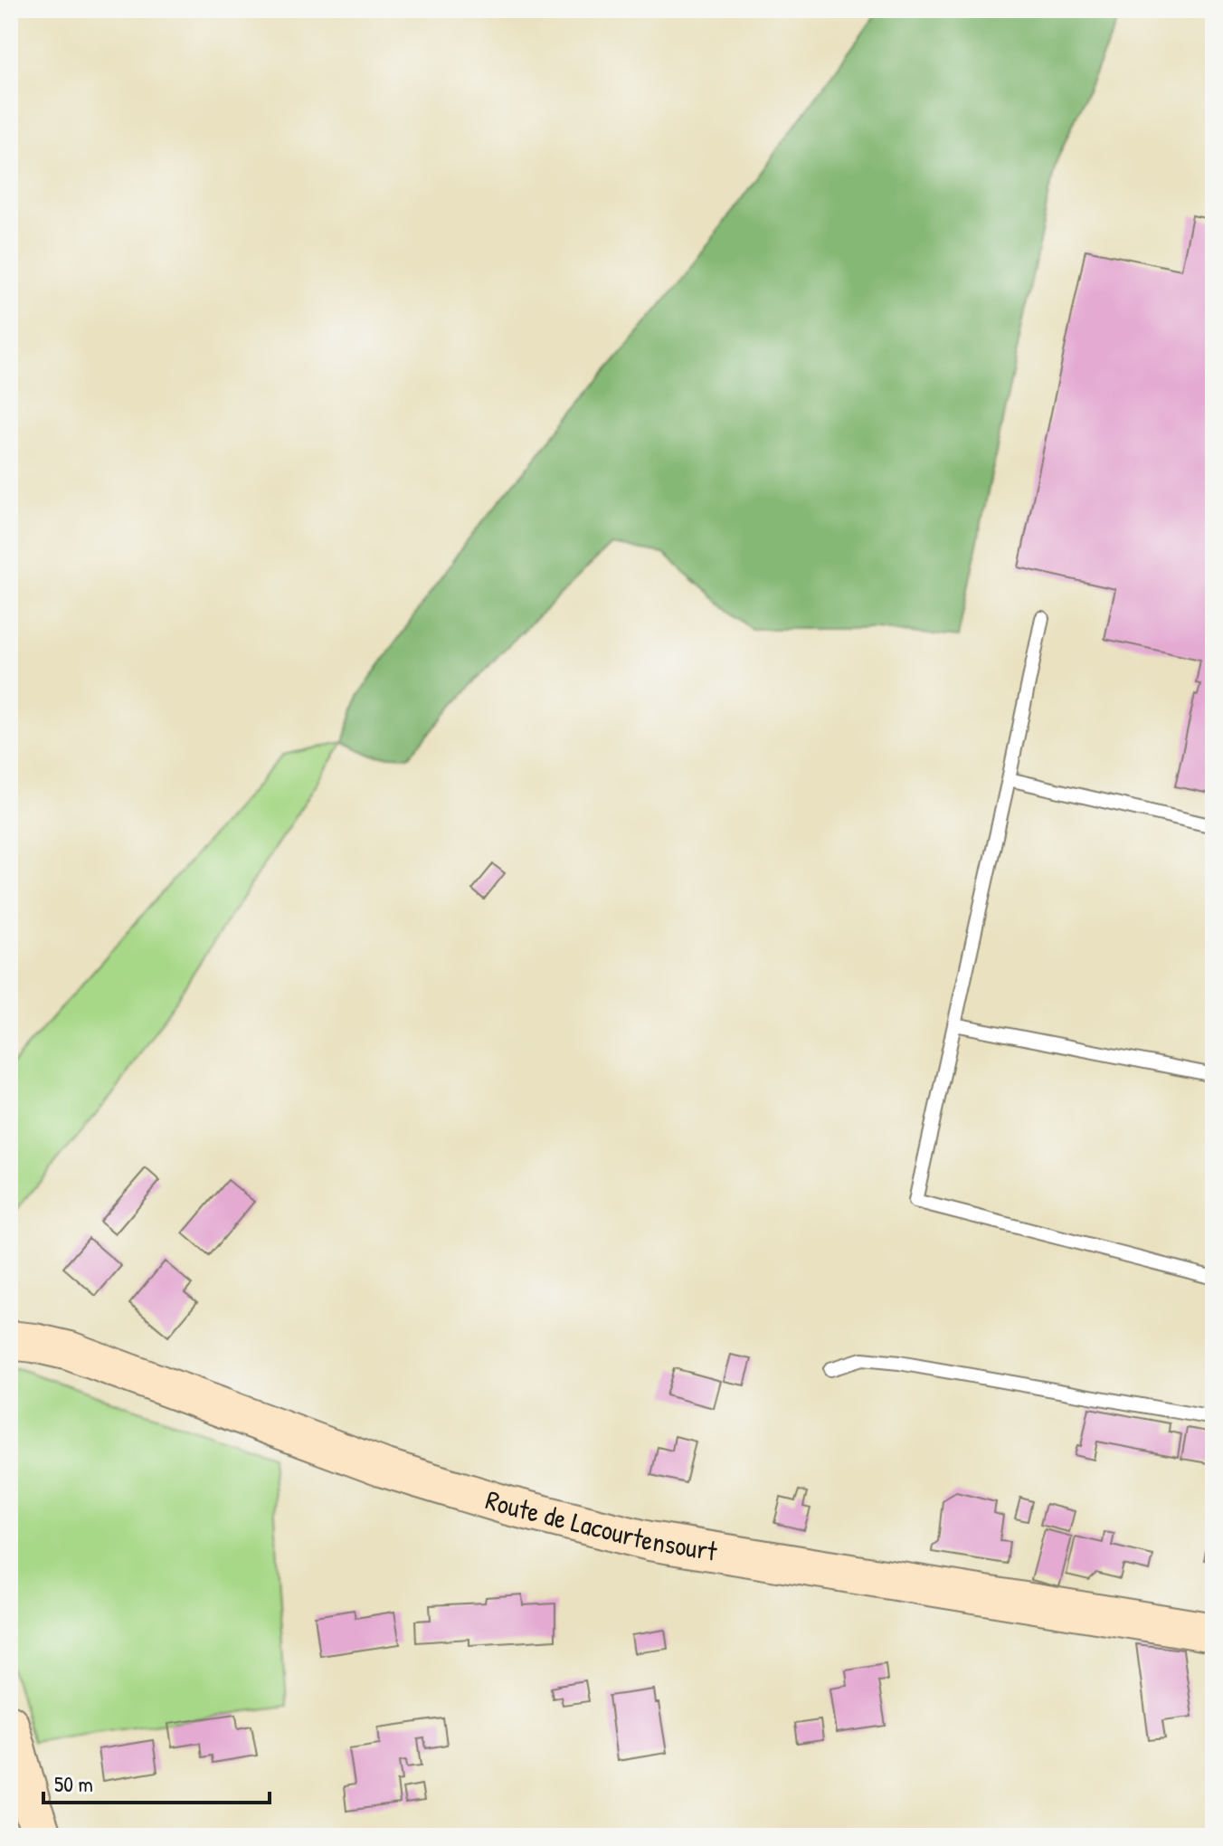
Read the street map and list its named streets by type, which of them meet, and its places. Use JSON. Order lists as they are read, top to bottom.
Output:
{
  "streets": {
    "main road": ["Route de Lacourtensourt"]
  },
  "scale_bar": "50 m"
}
